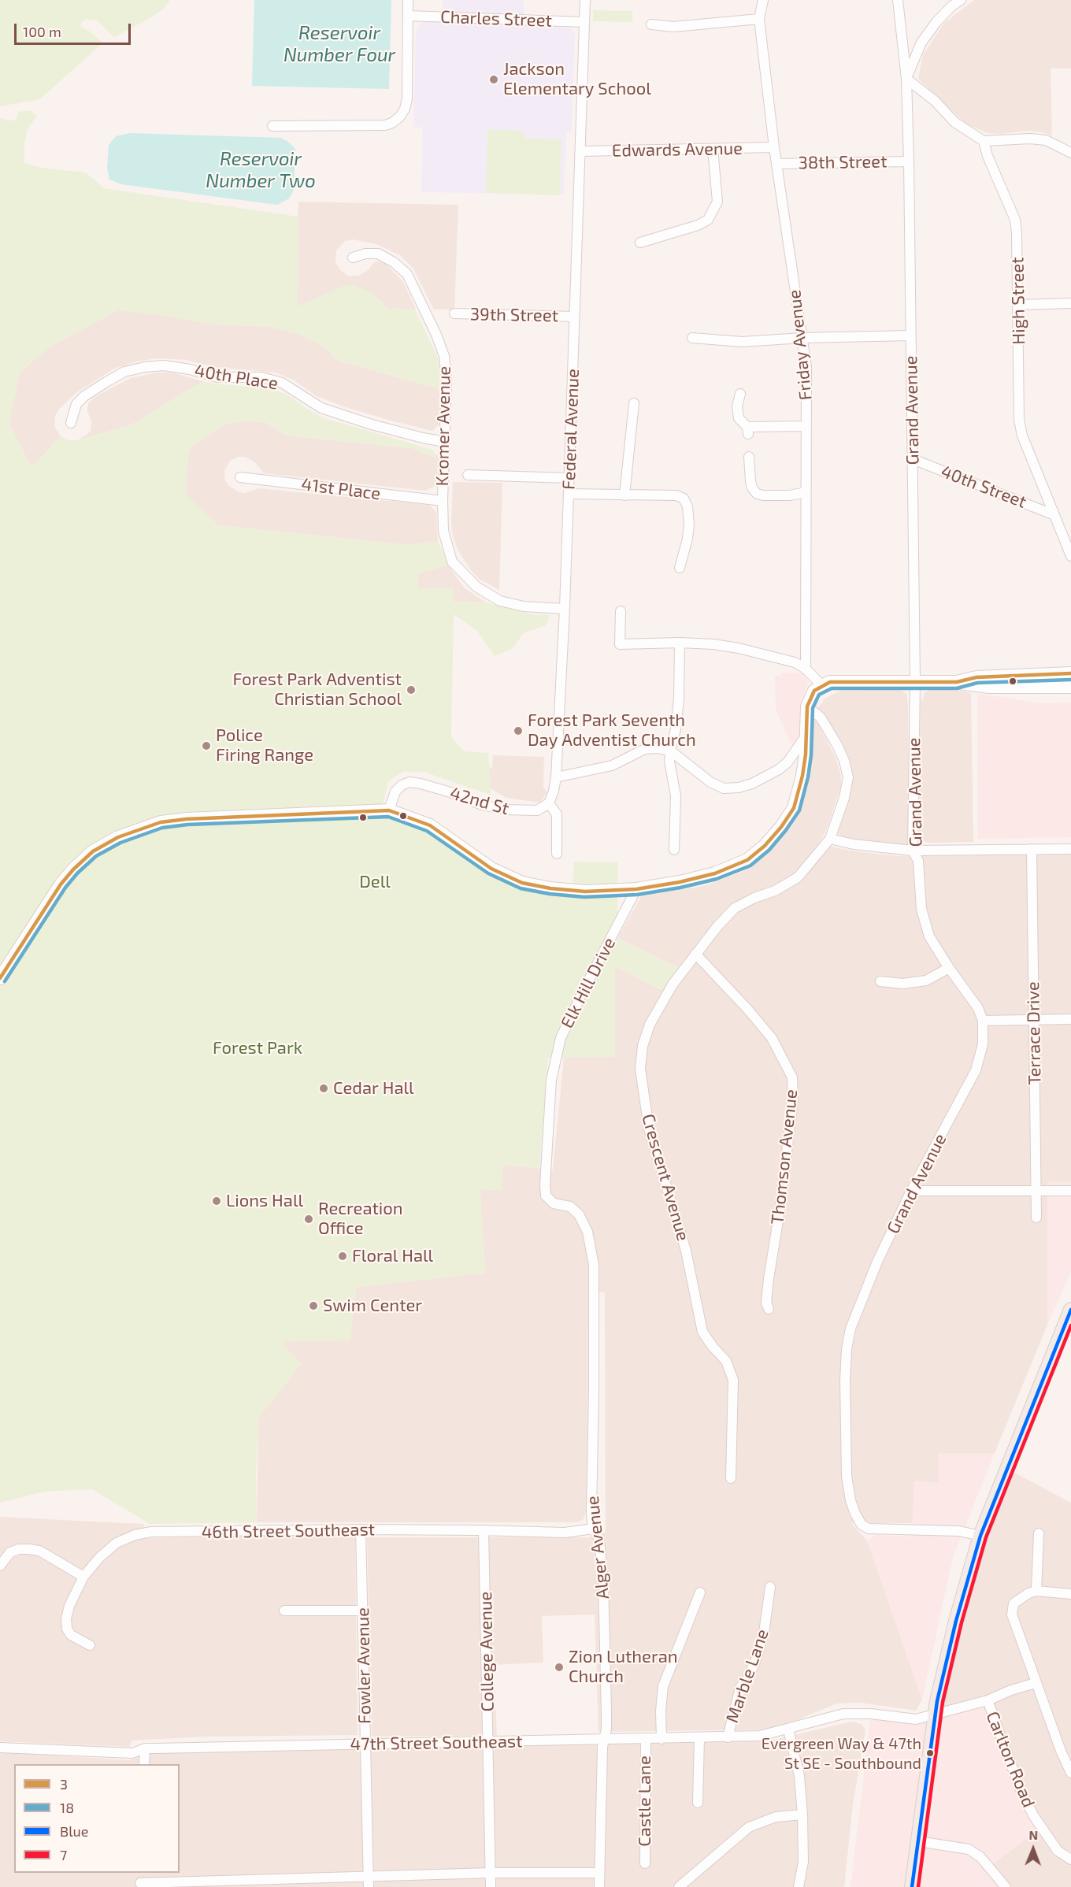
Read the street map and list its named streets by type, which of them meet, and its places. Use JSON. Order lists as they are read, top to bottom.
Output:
{
  "streets": {
    "street": [
      "Charles Street",
      "Edwards Avenue",
      "38th Street",
      "High Street",
      "39th Street",
      "Friday Avenue",
      "40th Place",
      "Grand Avenue",
      "Kromer Avenue",
      "Federal Avenue",
      "40th Street",
      "41st Place",
      "42nd St",
      "Elk Hill Drive",
      "Terrace Drive",
      "Thomson Avenue",
      "Crescent Avenue",
      "46th Street Southeast",
      "Alger Avenue",
      "College Avenue",
      "Fowler Avenue",
      "Marble Lane",
      "47th Street Southeast",
      "Carlton Road",
      "Castle Lane"
    ]
  },
  "crossings": [
    ["Charles Street", "Federal Avenue"],
    ["Edwards Avenue", "Friday Avenue"],
    ["Edwards Avenue", "Federal Avenue"],
    ["38th Street", "Friday Avenue"],
    ["38th Street", "Grand Avenue"],
    ["High Street", "40th Street"],
    ["39th Street", "Federal Avenue"],
    ["40th Place", "Kromer Avenue"],
    ["Grand Avenue", "40th Street"],
    ["Kromer Avenue", "Federal Avenue"],
    ["Kromer Avenue", "41st Place"],
    ["Federal Avenue", "42nd St"],
    ["Elk Hill Drive", "Alger Avenue"],
    ["Thomson Avenue", "Crescent Avenue"],
    ["46th Street Southeast", "Alger Avenue"],
    ["46th Street Southeast", "College Avenue"],
    ["46th Street Southeast", "Fowler Avenue"],
    ["Alger Avenue", "47th Street Southeast"],
    ["College Avenue", "47th Street Southeast"],
    ["Fowler Avenue", "47th Street Southeast"],
    ["Marble Lane", "47th Street Southeast"],
    ["47th Street Southeast", "Carlton Road"],
    ["47th Street Southeast", "Castle Lane"]
  ],
  "water": ["Reservoir Number Four", "Reservoir Number Two"],
  "parks": ["Dell", "Forest Park"],
  "places": [
    "Jackson Elementary School",
    "Forest Park Adventist Christian School",
    "Forest Park Seventh Day Adventist Church",
    "Police Firing Range",
    "Cedar Hall",
    "Lions Hall",
    "Recreation Office",
    "Floral Hall",
    "Swim Center",
    "Zion Lutheran Church",
    "Evergreen Way & 47th St SE - Southbound"
  ],
  "lines": [
    "transit line 3",
    "transit line 18",
    "transit line Blue",
    "transit line 7"
  ],
  "legend": [
    "3",
    "18",
    "Blue",
    "7"
  ],
  "scale_bar": "100 m",
  "north": "top"
}
